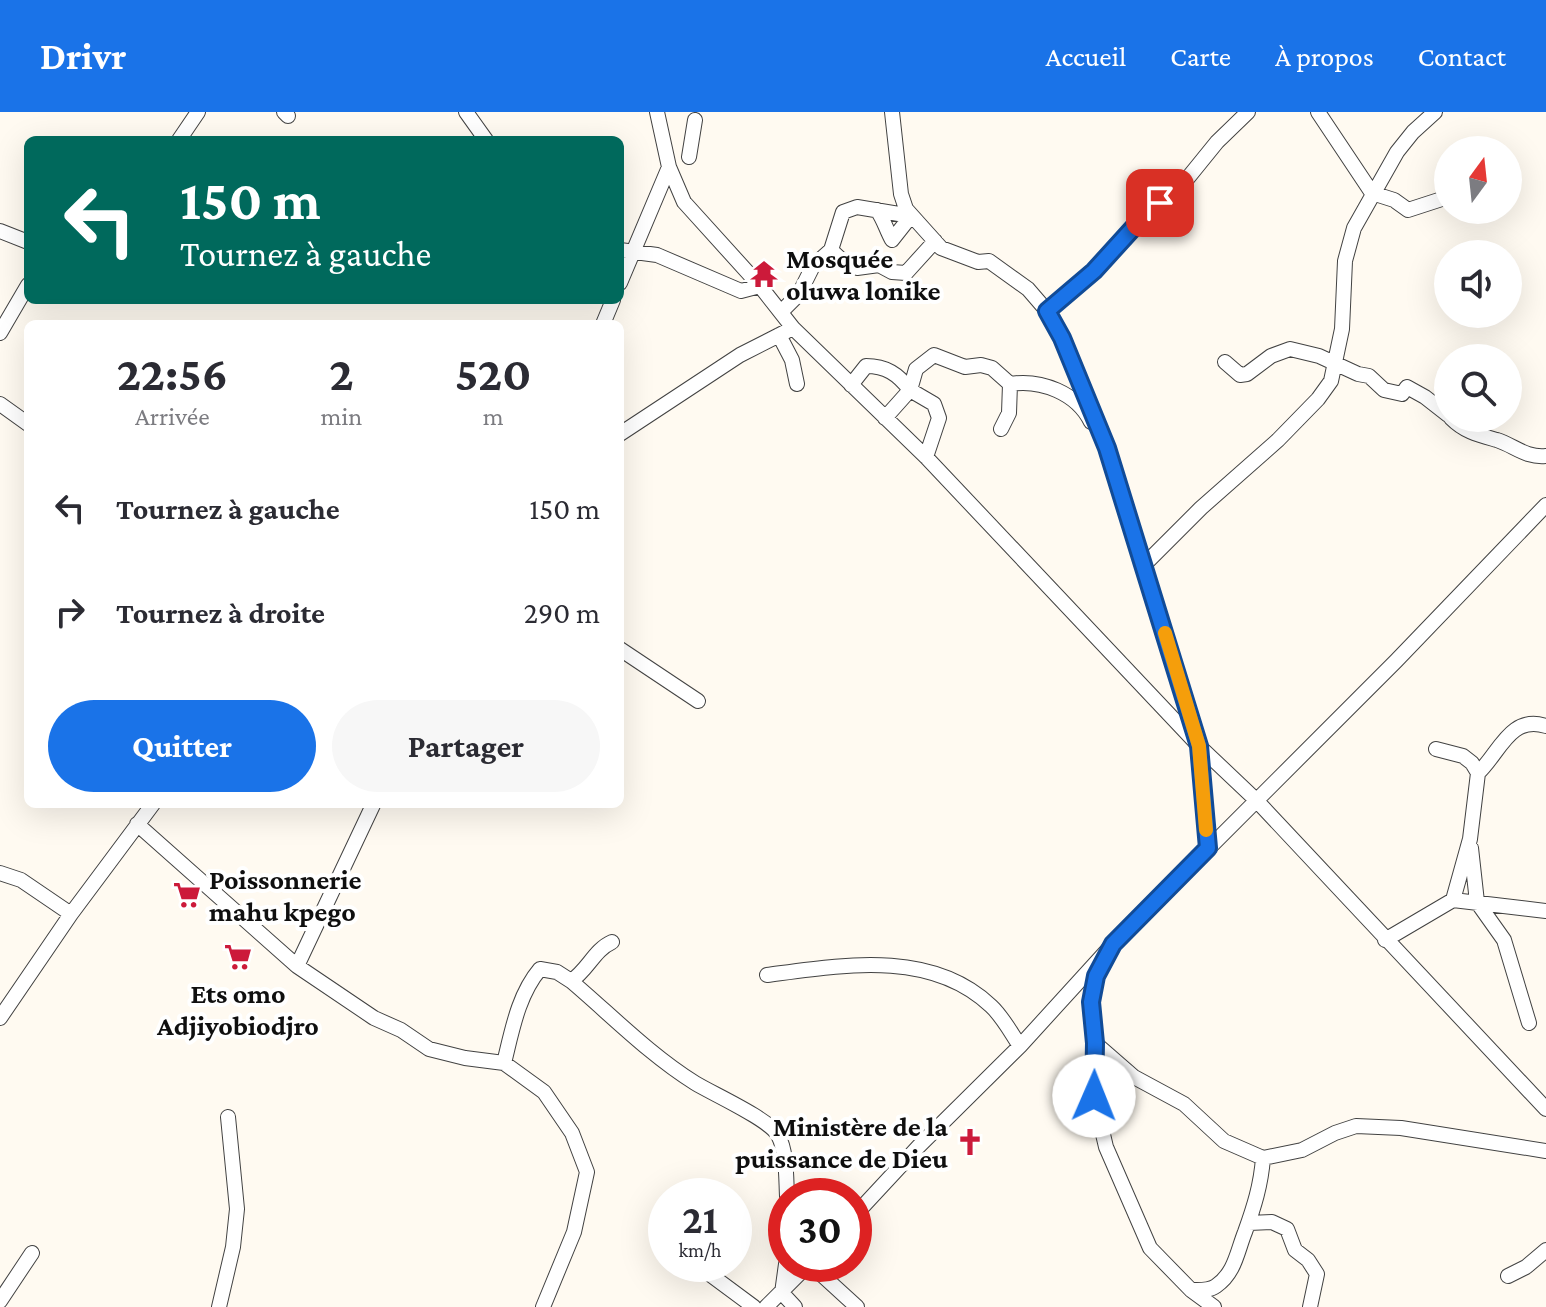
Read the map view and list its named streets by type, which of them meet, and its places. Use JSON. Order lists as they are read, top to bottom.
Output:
{
  "places": {
    "temple": ["Mosquée oluwa lonike"],
    "supermarket": ["Poissonnerie mahu kpego", "Ets omo Adjiyobiodjro"],
    "church": ["Ministère de la puissance de Dieu"]
  },
  "north": "top",
  "page": {
    "header": "Drivr",
    "nav": [
      "Accueil",
      "Carte",
      "À propos",
      "Contact"
    ],
    "turn": ["150 m", "Tournez à gauche"],
    "eta": [
      "22:56",
      "Arrivée",
      "2",
      "min",
      "520",
      "m"
    ],
    "list": [
      {
        "name": "Tournez à gauche",
        "value": "150 m"
      },
      {
        "name": "Tournez à droite",
        "value": "290 m"
      }
    ],
    "buttons": ["Quitter", "Partager"],
    "speed": "21 km/h",
    "limit": "30"
  }
}
